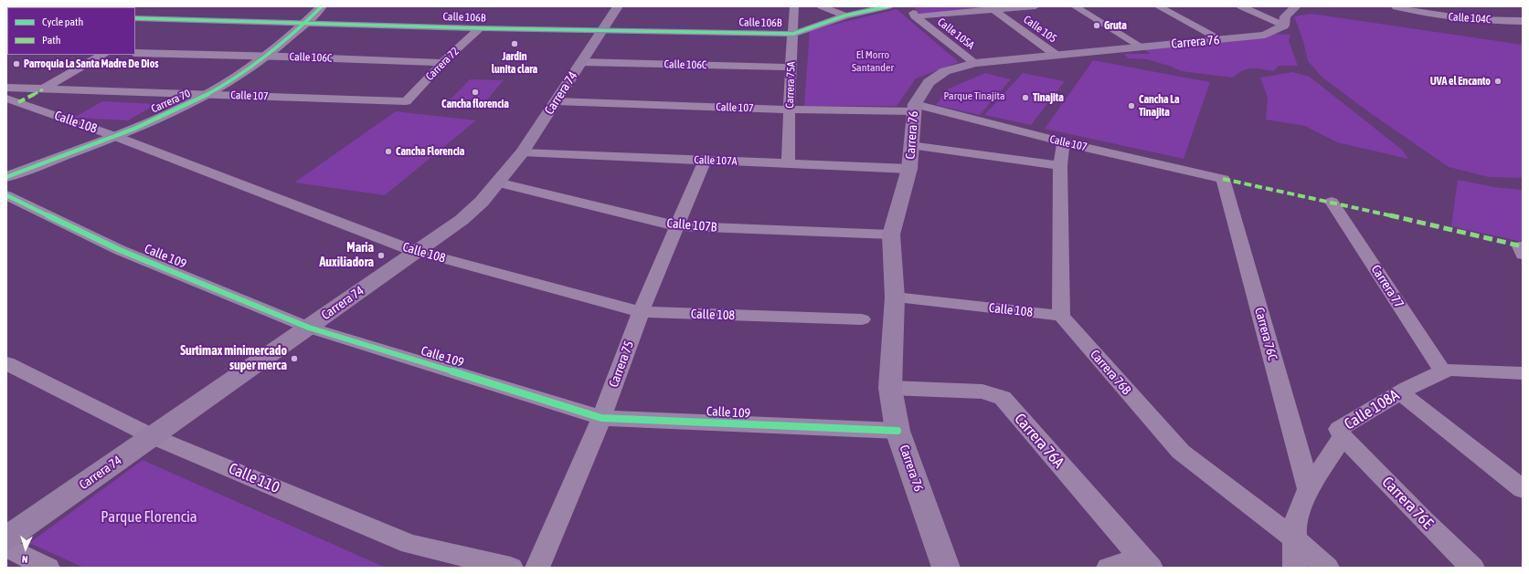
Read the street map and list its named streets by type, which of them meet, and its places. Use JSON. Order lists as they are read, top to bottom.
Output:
{
  "streets": {
    "main road": ["Carrera 76", "Carrera 74"],
    "street": [
      "Calle 106B",
      "Calle 104C",
      "Calle 105",
      "Calle 105A",
      "Calle 106C",
      "Carrera 72",
      "Carrera 75A",
      "Calle 107",
      "Carrera 70",
      "Calle 108",
      "Calle 107A",
      "Calle 107B",
      "Calle 109",
      "Carrera 77",
      "Carrera 76C",
      "Carrera 75",
      "Carrera 76B",
      "Calle 108A",
      "Carrera 76A",
      "Calle 110",
      "Carrera 76E"
    ]
  },
  "crossings": [
    ["Calle 106B", "Carrera 72"],
    ["Calle 106B", "Carrera 75A"],
    ["Calle 106B", "Carrera 74"],
    ["Calle 106B", "Carrera 70"],
    ["Calle 105", "Carrera 76"],
    ["Calle 105A", "Carrera 76"],
    ["Carrera 76", "Calle 107"],
    ["Carrera 76", "Calle 108"],
    ["Carrera 76", "Calle 107A"],
    ["Carrera 76", "Calle 107B"],
    ["Carrera 76", "Calle 109"],
    ["Carrera 76", "Carrera 76A"],
    ["Calle 106C", "Carrera 72"],
    ["Calle 106C", "Carrera 75A"],
    ["Calle 106C", "Carrera 74"],
    ["Calle 106C", "Carrera 70"],
    ["Carrera 72", "Calle 107"],
    ["Carrera 75A", "Calle 107"],
    ["Carrera 75A", "Calle 107A"],
    ["Carrera 74", "Calle 107"],
    ["Carrera 74", "Calle 108"],
    ["Carrera 74", "Calle 107A"],
    ["Carrera 74", "Calle 107B"],
    ["Carrera 74", "Calle 109"],
    ["Carrera 74", "Calle 110"],
    ["Calle 107", "Carrera 70"],
    ["Calle 107", "Carrera 76C"],
    ["Carrera 70", "Calle 108"],
    ["Calle 108", "Carrera 75"],
    ["Calle 108", "Carrera 76B"],
    ["Calle 107A", "Carrera 75"],
    ["Calle 107B", "Carrera 75"],
    ["Calle 109", "Carrera 75"],
    ["Carrera 77", "Calle 108A"],
    ["Carrera 76C", "Calle 108A"],
    ["Carrera 76B", "Calle 108A"],
    ["Calle 108A", "Carrera 76E"]
  ],
  "parks": ["El Morro Santander", "Parque Tinajita", "Parque Florencia"],
  "places": [
    "Gruta",
    "Jardin lunita clara",
    "Parroquia La Santa Madre De Dios",
    "UVA el Encanto",
    "Cancha florencia",
    "Tinajita",
    "Cancha La Tinajita",
    "Cancha Florencia",
    "Maria Auxiliadora",
    "Surtimax minimercado super merca"
  ],
  "legend": ["Cycle path", "Path"],
  "north": "bottom"
}
